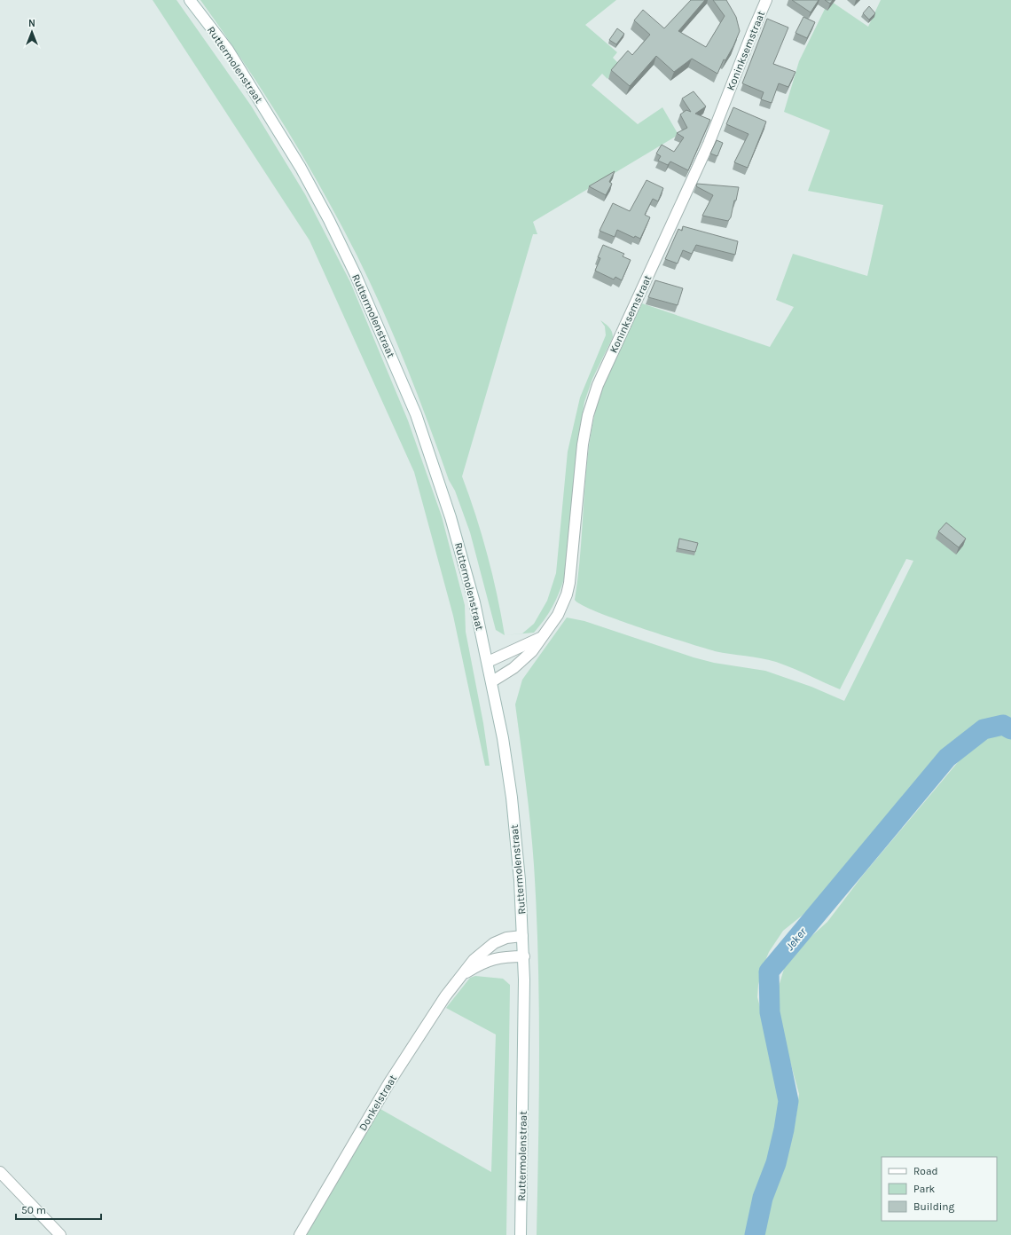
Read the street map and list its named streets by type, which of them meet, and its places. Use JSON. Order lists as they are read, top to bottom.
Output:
{
  "streets": {
    "street": ["Koninksemstraat", "Ruttermolenstraat", "Donkelstraat"]
  },
  "crossings": [
    ["Koninksemstraat", "Ruttermolenstraat"],
    ["Ruttermolenstraat", "Donkelstraat"]
  ],
  "water": ["Jeker"],
  "legend": ["Road", "Park", "Building"],
  "scale_bar": "50 m",
  "north": "top"
}
